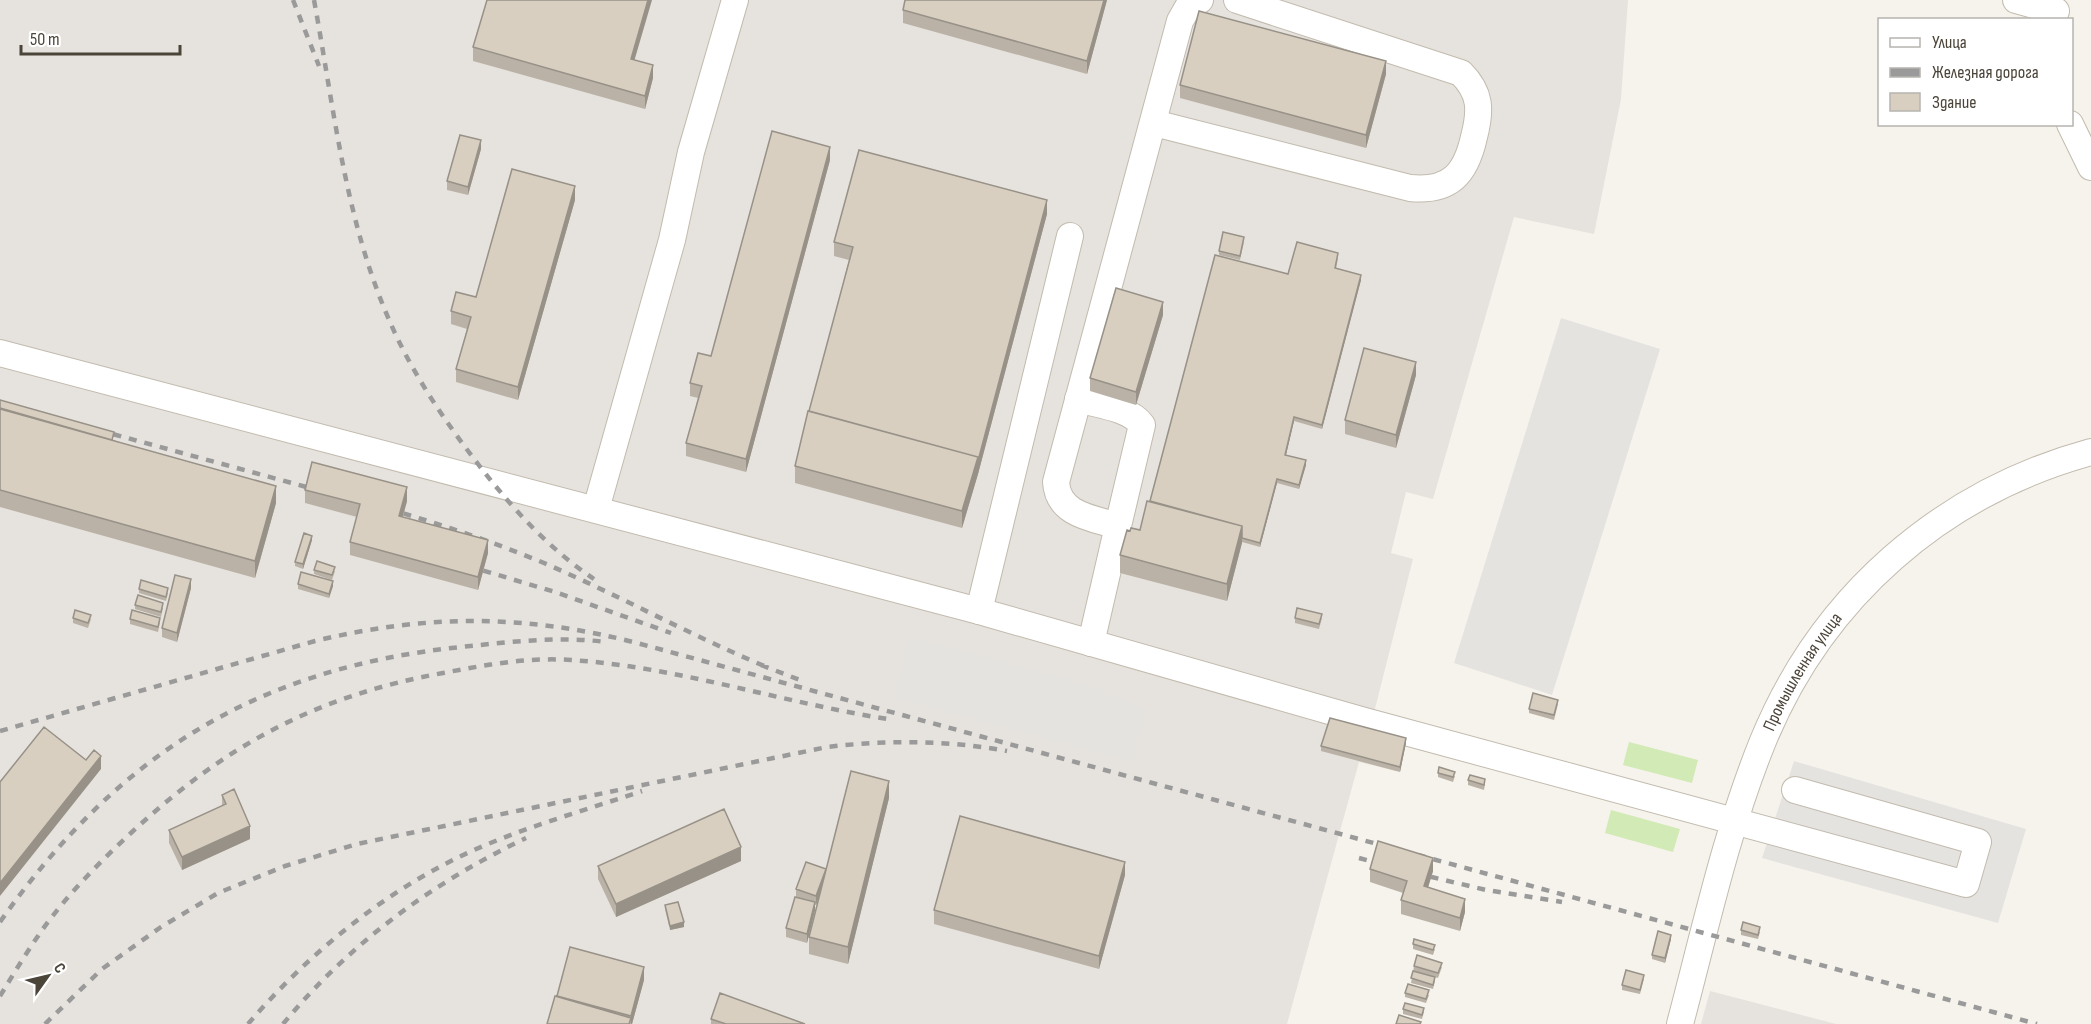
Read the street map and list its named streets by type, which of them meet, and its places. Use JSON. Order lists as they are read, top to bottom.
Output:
{
  "streets": {
    "street": ["Промышленная улица"]
  },
  "legend": ["Улица", "Железная дорога", "Здание"],
  "scale_bar": "50 m",
  "north": "top right"
}
